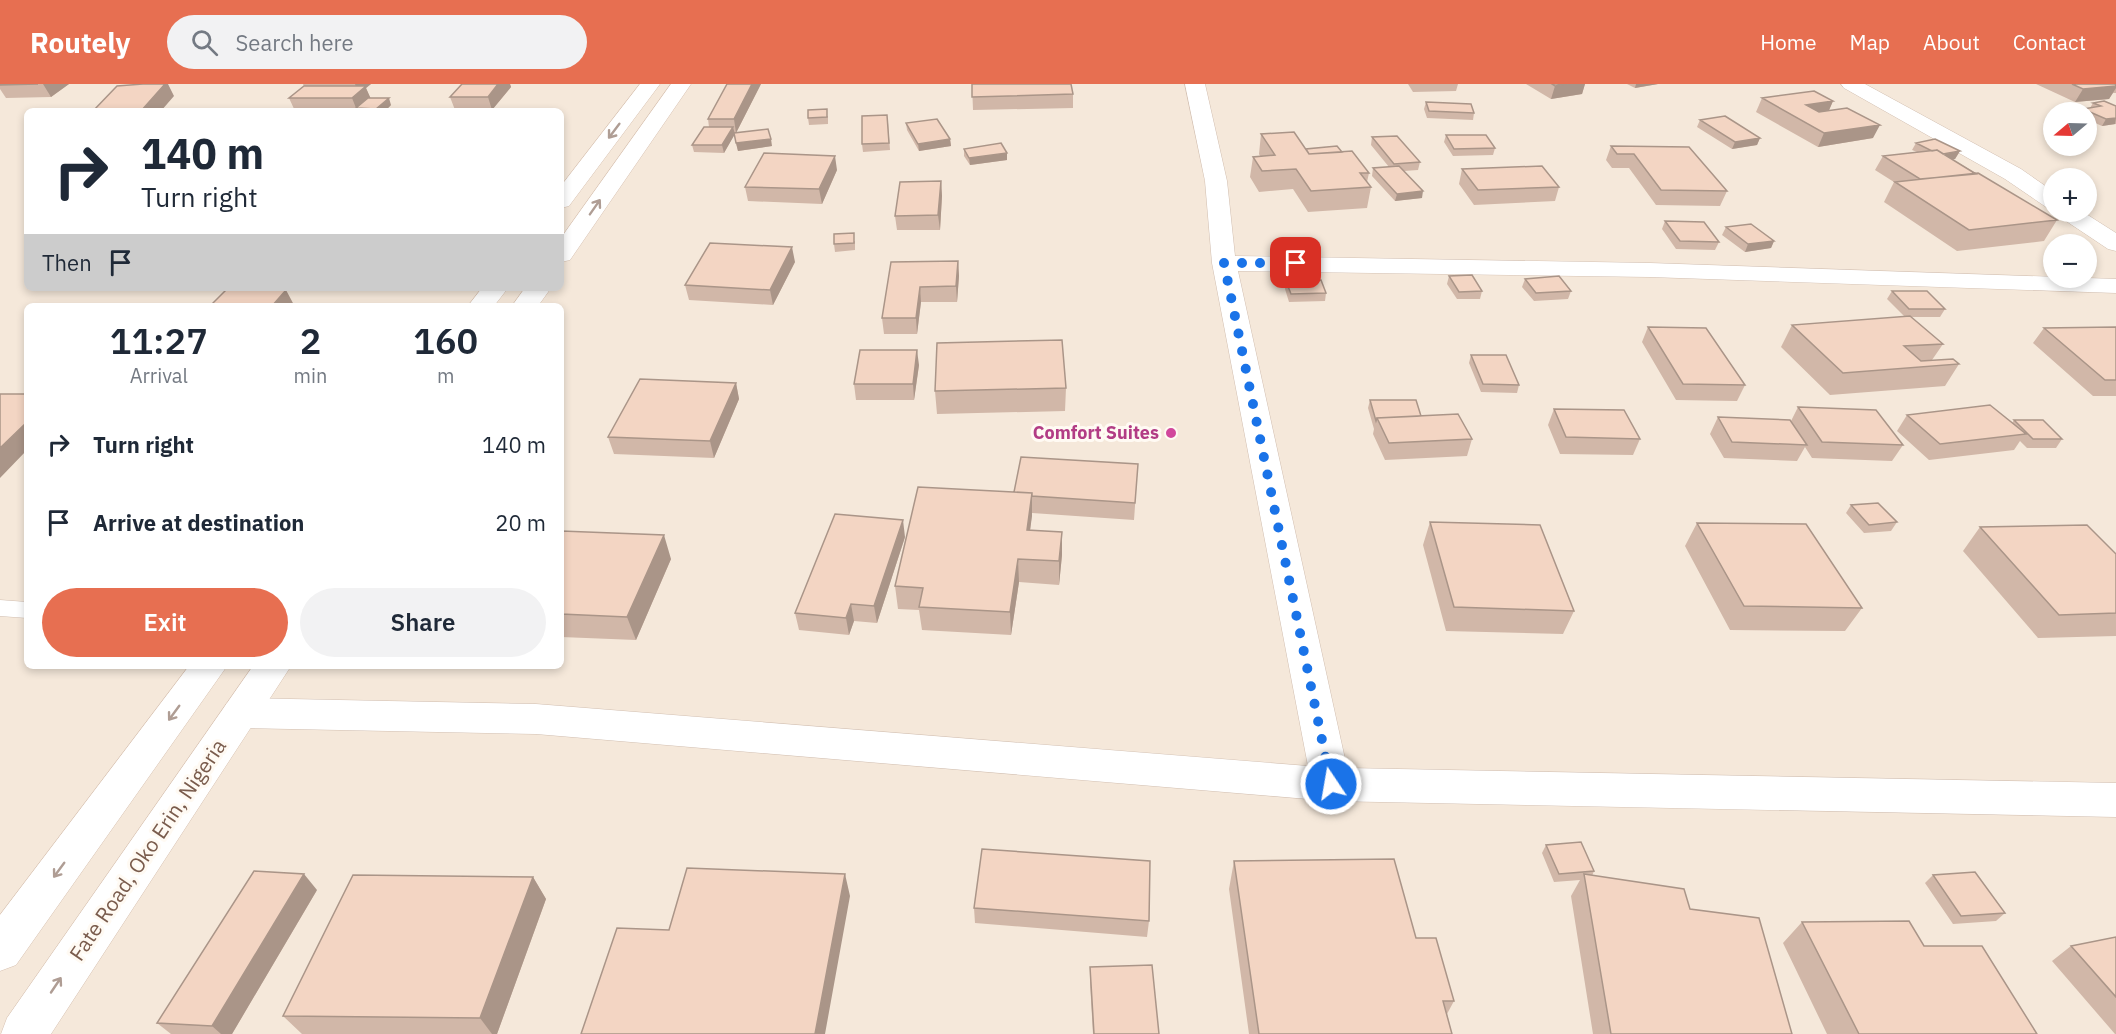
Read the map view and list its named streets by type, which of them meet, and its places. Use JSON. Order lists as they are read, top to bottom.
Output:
{
  "streets": {
    "street": ["Fate Road, Oko Erin, Nigeria"]
  },
  "places": ["Comfort Suites"],
  "north": "left",
  "page": {
    "header": "Routely",
    "search": "Search here",
    "nav": [
      "Home",
      "Map",
      "About",
      "Contact"
    ],
    "map_buttons": ["+", "−"],
    "turn": ["140 m", "Turn right"],
    "then": "Then",
    "eta": [
      "11:27",
      "Arrival",
      "2",
      "min",
      "160",
      "m"
    ],
    "list": [
      {
        "name": "Turn right",
        "value": "140 m"
      },
      {
        "name": "Arrive at destination",
        "value": "20 m"
      }
    ],
    "buttons": ["Exit", "Share"]
  }
}
